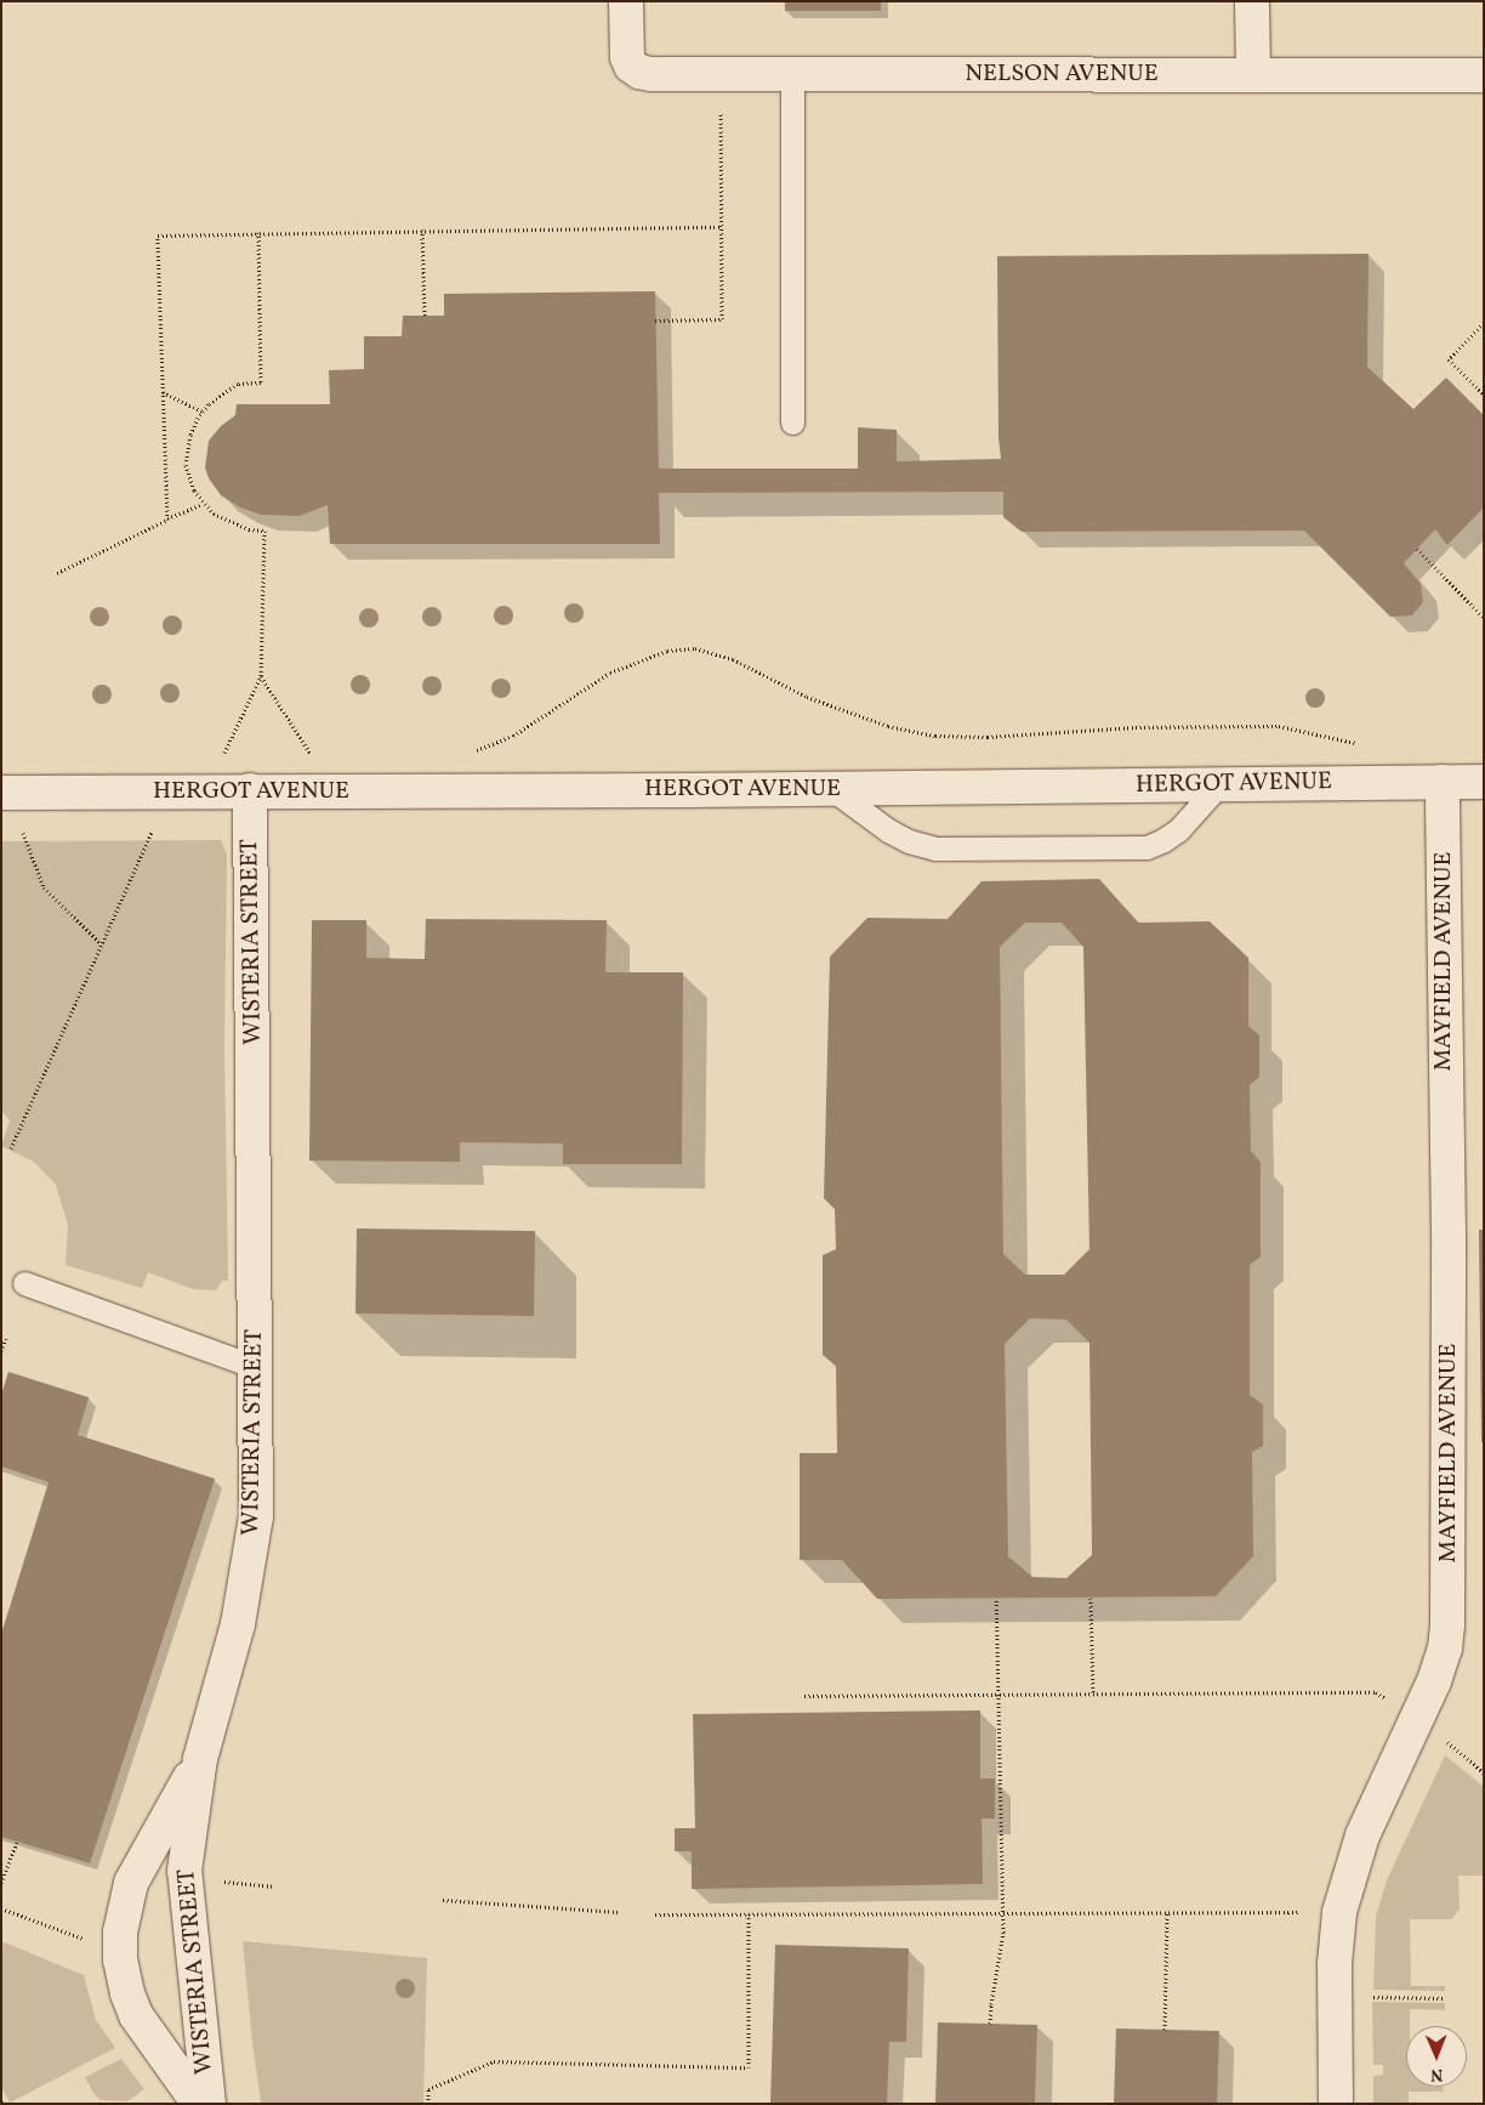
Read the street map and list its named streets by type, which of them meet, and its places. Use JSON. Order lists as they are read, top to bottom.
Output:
{
  "streets": {
    "street": [
      "NELSON AVENUE",
      "HERGOT AVENUE",
      "WISTERIA STREET",
      "MAYFIELD AVENUE"
    ]
  },
  "crossings": [
    ["HERGOT AVENUE", "WISTERIA STREET"],
    ["HERGOT AVENUE", "MAYFIELD AVENUE"]
  ],
  "north": "bottom"
}
